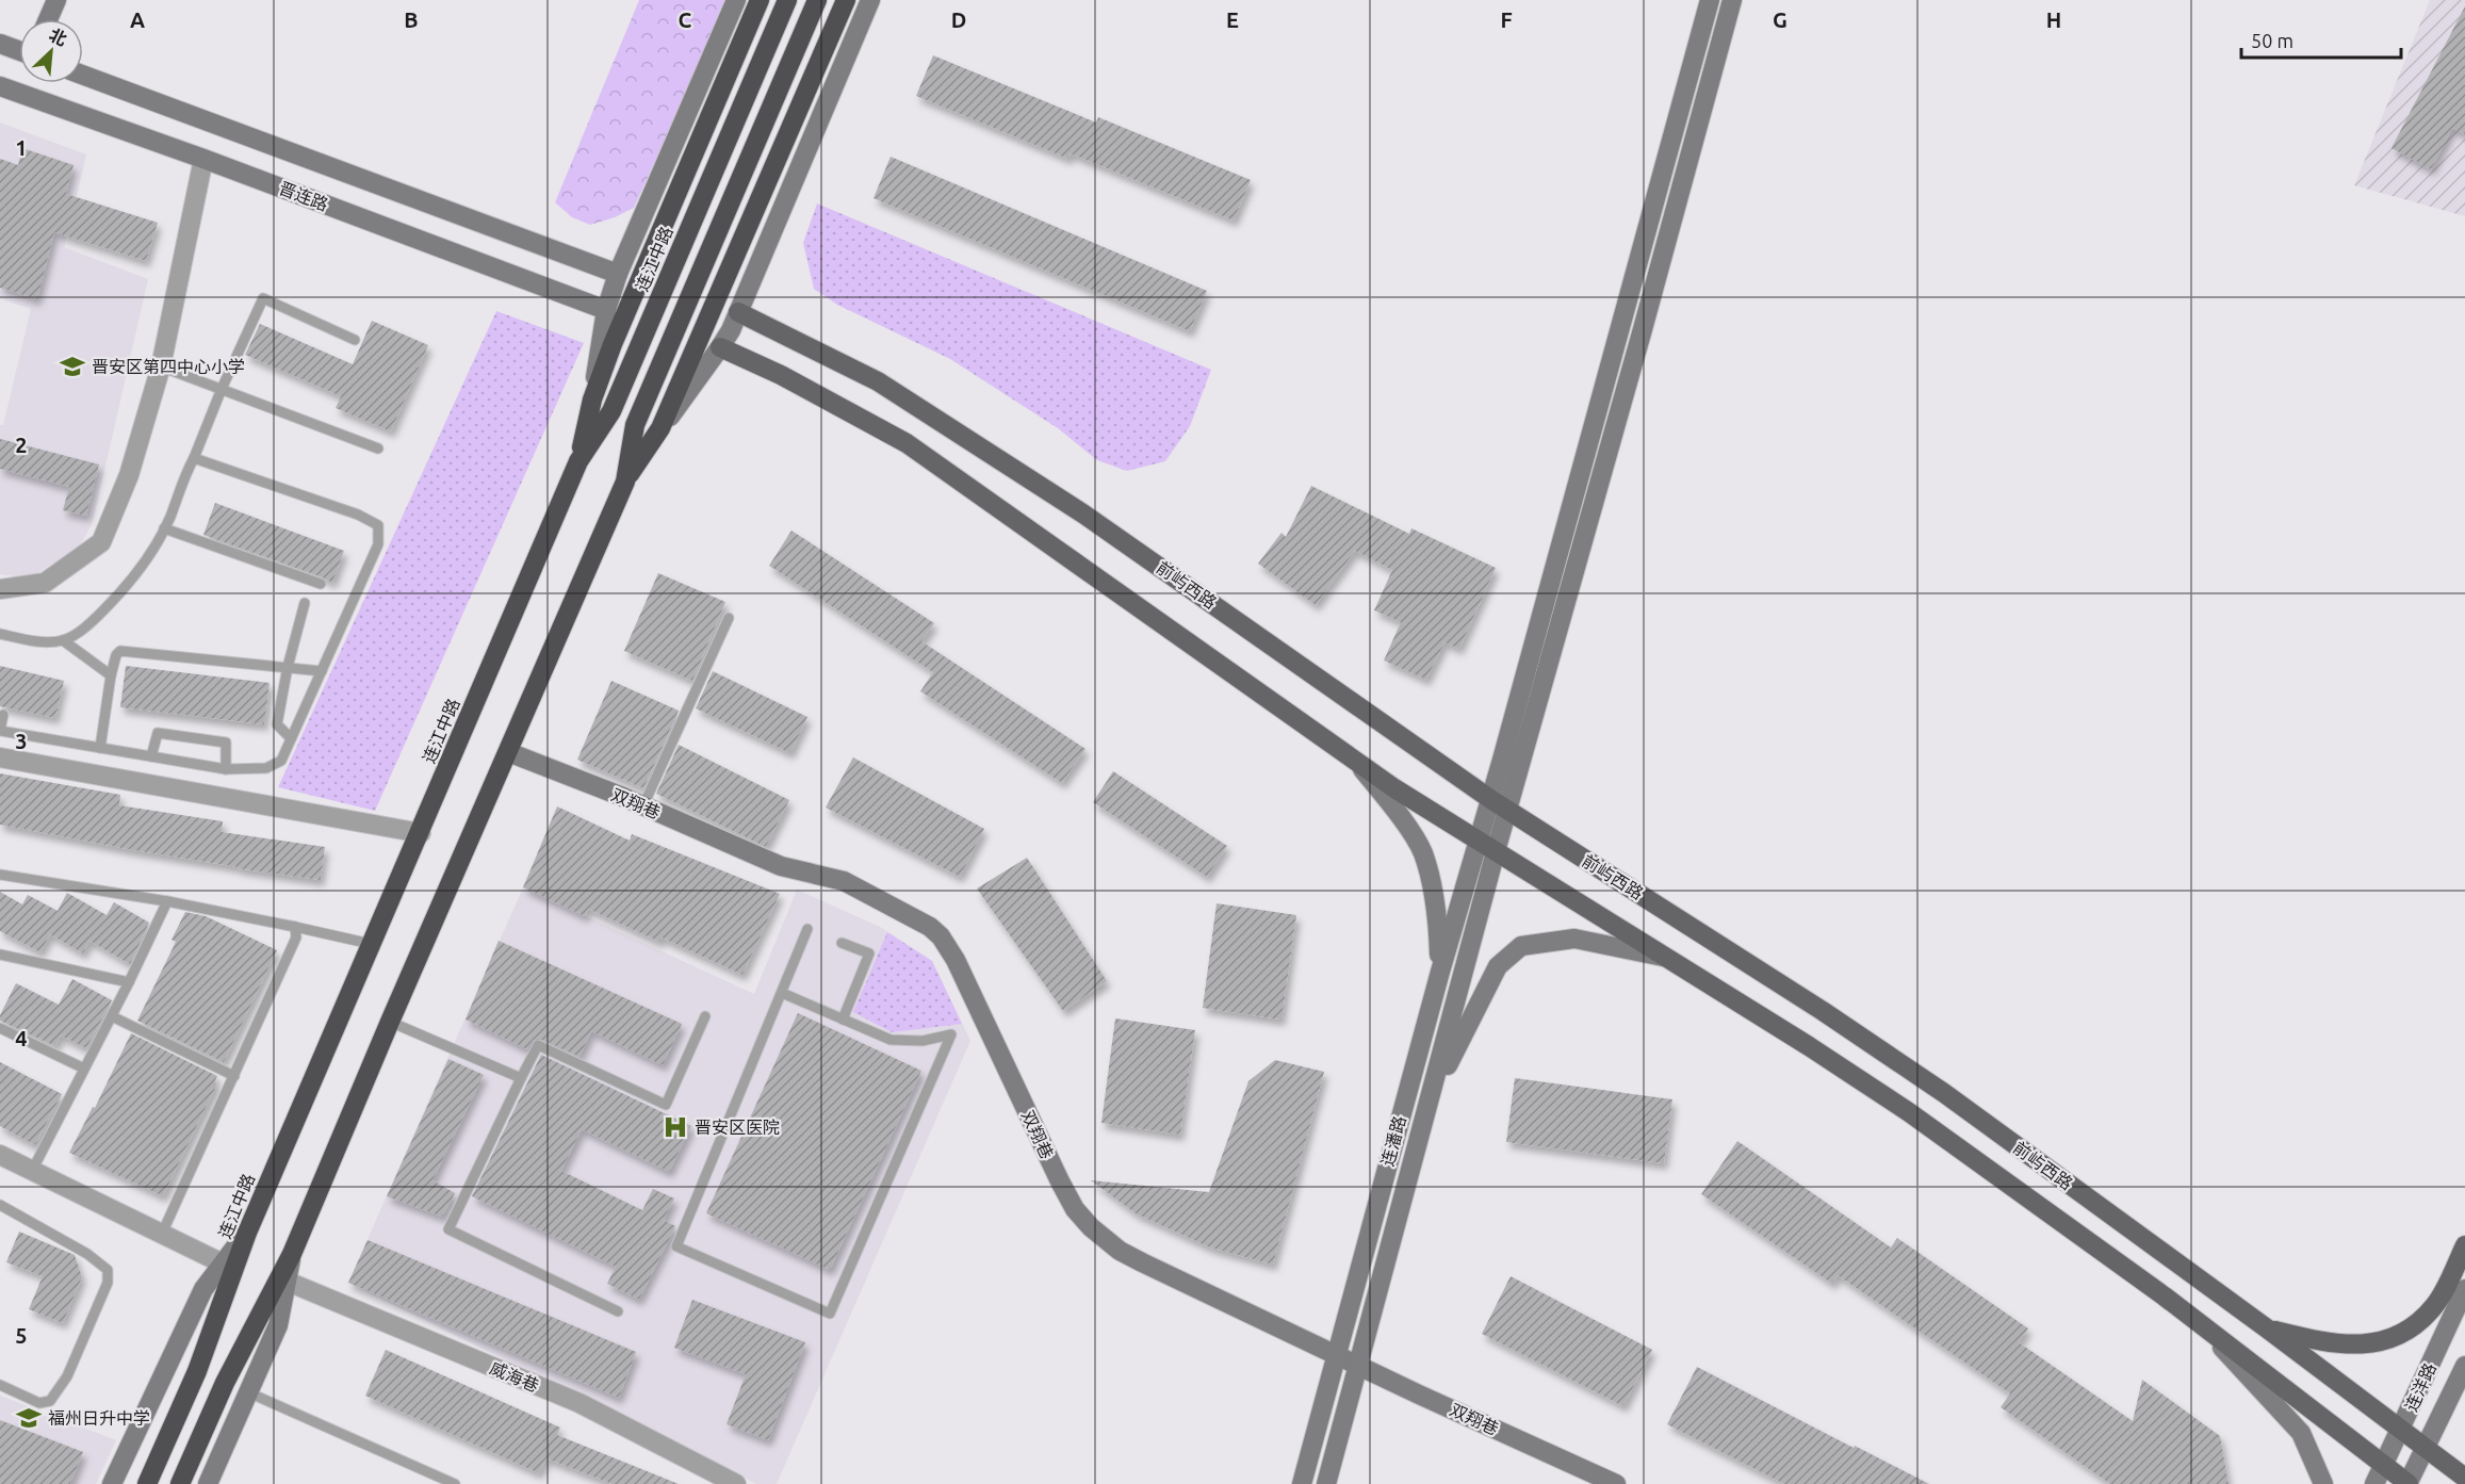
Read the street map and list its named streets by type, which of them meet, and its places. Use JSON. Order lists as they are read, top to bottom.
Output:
{
  "streets": {
    "highway": ["连江中路"],
    "main road": [
      "晋连路",
      "前屿西路",
      "双翔巷",
      "连潘路",
      "连洋路"
    ],
    "street": ["威海巷"]
  },
  "crossings": [
    ["前屿西路", "连潘路"],
    ["前屿西路", "连洋路"],
    ["双翔巷", "连潘路"]
  ],
  "places": {
    "school or university": ["晋安区第四中心小学", "福州日升中学"],
    "hospital": ["晋安区医院"]
  },
  "scale_bar": "50 m",
  "north": "top right",
  "grid": {
    "columns": [
      "A",
      "B",
      "C",
      "D",
      "E",
      "F",
      "G",
      "H"
    ],
    "rows": [
      "1",
      "2",
      "3",
      "4",
      "5"
    ]
  }
}
